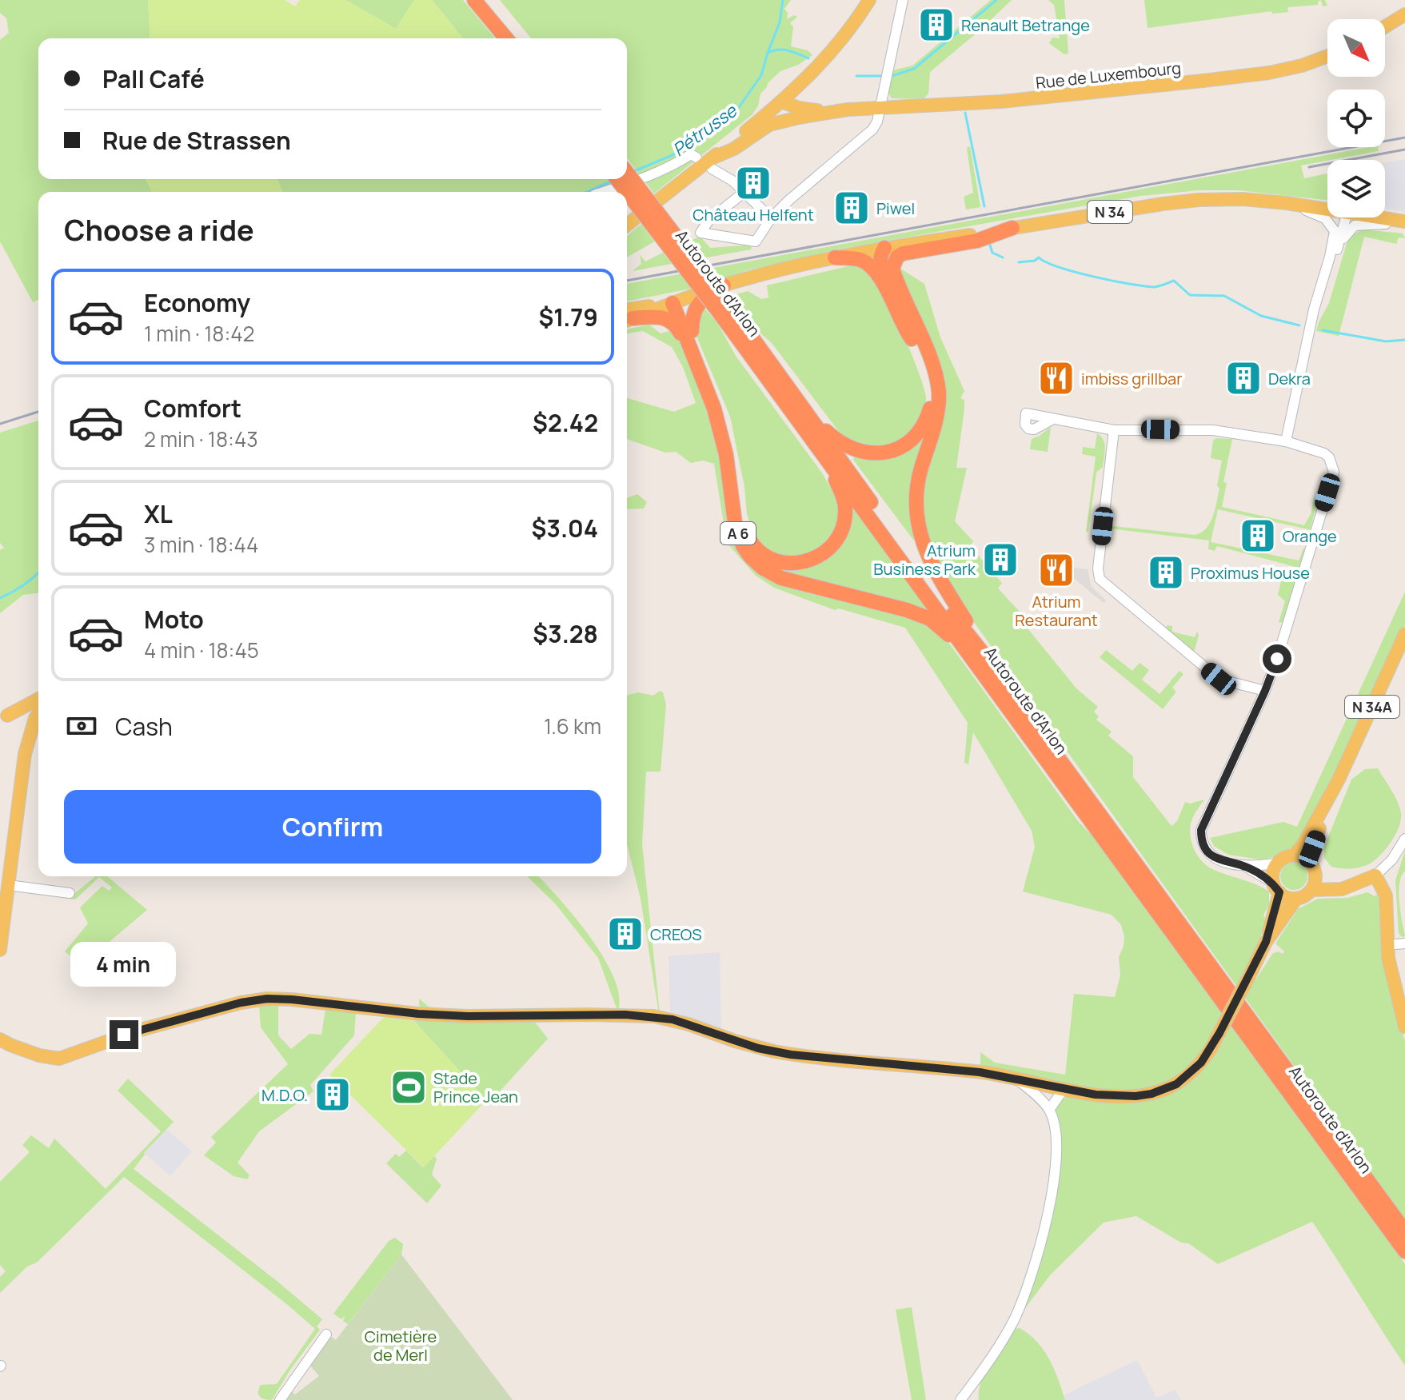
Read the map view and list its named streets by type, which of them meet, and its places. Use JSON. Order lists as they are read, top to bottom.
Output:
{
  "streets": {
    "highway": ["Autoroute d'Arlon", "A 6"],
    "main road": ["Rue de Luxembourg", "N 34", "N 34A"]
  },
  "crossings": [
    ["N 34", "A 6"],
    ["Autoroute d'Arlon", "A 6"]
  ],
  "water": ["Pétrusse"],
  "parks": ["Cimetière de Merl"],
  "places": {
    "building": [
      "Renault Betrange",
      "Château Helfent",
      "Piwel",
      "Dekra",
      "Orange",
      "Atrium Business Park",
      "Proximus House",
      "CREOS",
      "M.D.O."
    ],
    "restaurant": ["imbiss grillbar", "Atrium Restaurant"],
    "sports": ["Stade Prince Jean"]
  },
  "north": "bottom right",
  "page": {
    "banner": ["Pall Café", "Rue de Strassen"],
    "heading": "Choose a ride",
    "list": [
      {
        "name": "Economy",
        "note": "1 min · 18:42",
        "value": "$1.79"
      },
      {
        "name": "Comfort",
        "note": "2 min · 18:43",
        "value": "$2.42"
      },
      {
        "name": "XL",
        "note": "3 min · 18:44",
        "value": "$3.04"
      },
      {
        "name": "Moto",
        "note": "4 min · 18:45",
        "value": "$3.28"
      }
    ],
    "pay": ["Cash", "1.6 km"],
    "buttons": "Confirm",
    "bubble": "4 min"
  }
}
